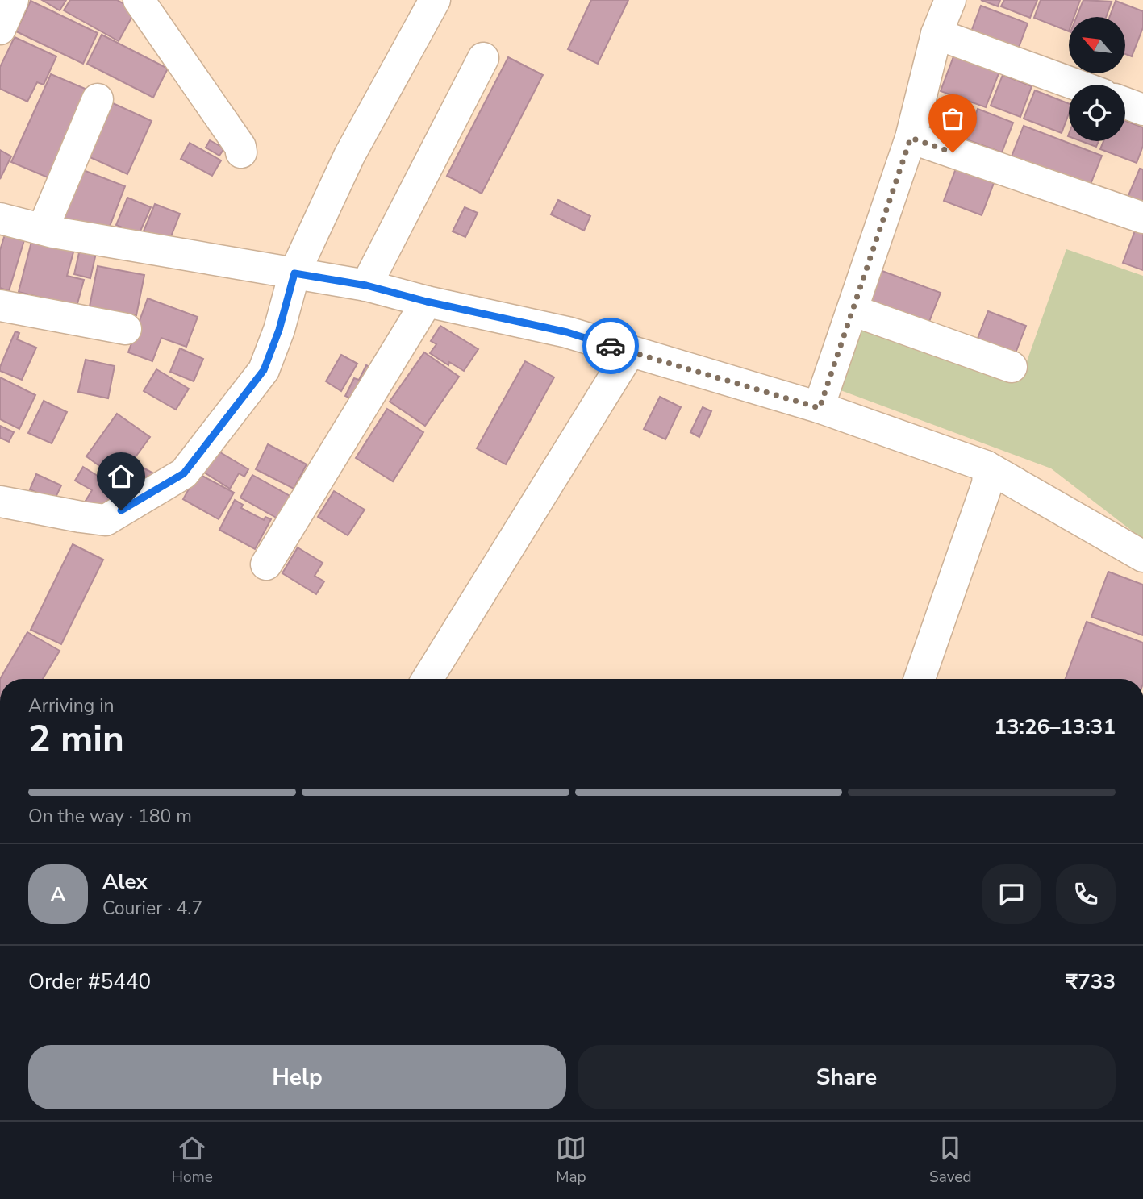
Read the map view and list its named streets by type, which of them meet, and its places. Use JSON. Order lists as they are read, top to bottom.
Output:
{
  "north": "top left",
  "page": {
    "heading": ["2 min", "Arriving in", "13:26–13:31"],
    "panel": [
      "Alex",
      "Courier · 4.7",
      "Order #5440",
      "₹733"
    ],
    "bar": "On the way · 180 m",
    "round": "A",
    "buttons": ["Help", "Share"],
    "tabs": ["Home", "Map", "Saved"]
  }
}
